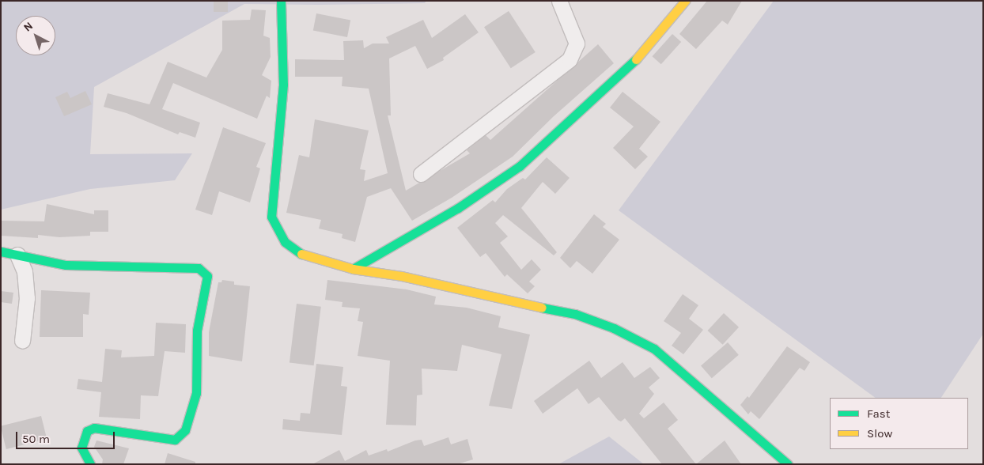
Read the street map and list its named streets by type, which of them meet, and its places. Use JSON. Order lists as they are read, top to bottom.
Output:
{
  "legend": ["Fast", "Slow"],
  "scale_bar": "50 m",
  "north": "top left"
}
